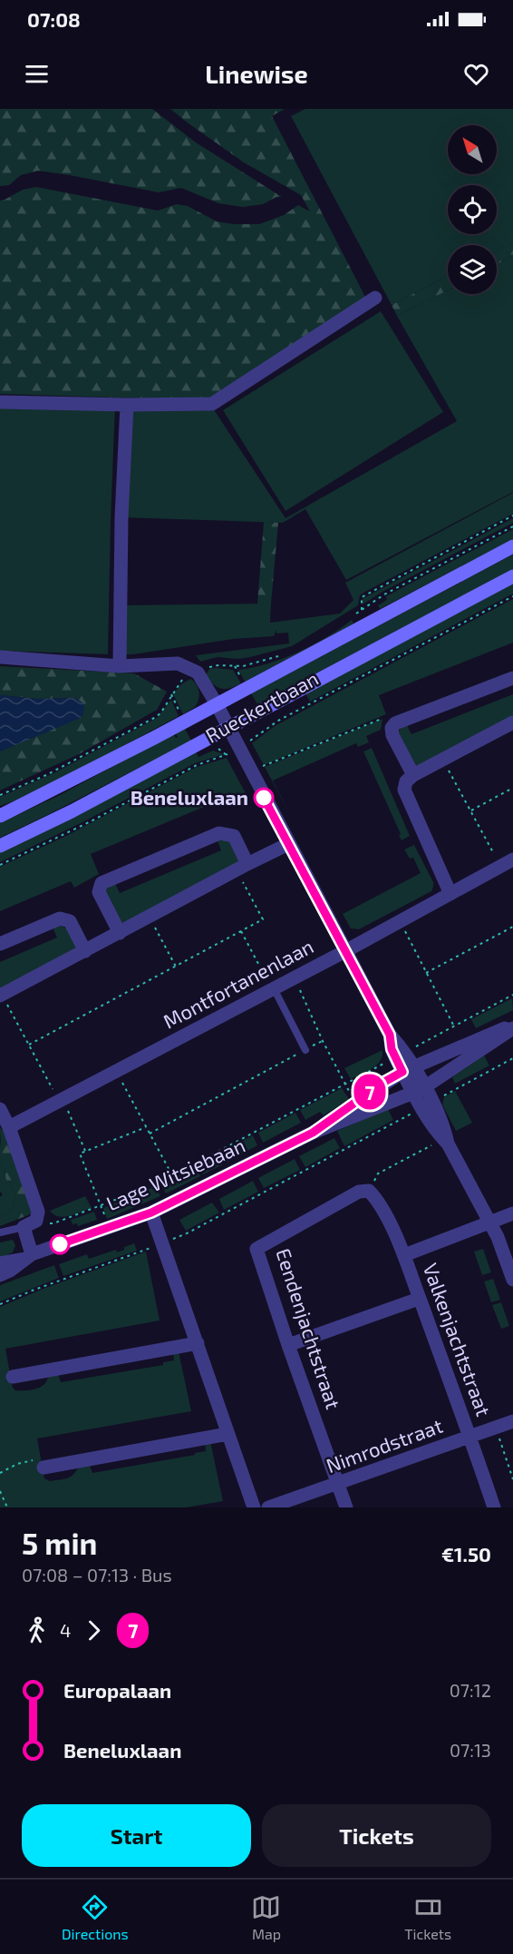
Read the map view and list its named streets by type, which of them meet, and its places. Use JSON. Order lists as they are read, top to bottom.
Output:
{
  "streets": {
    "main road": ["Rueckertbaan"],
    "street": [
      "Montfortanenlaan",
      "Lage Witsiebaan",
      "Eendenjachtstraat",
      "Valkenjachtstraat",
      "Nimrodstraat"
    ]
  },
  "crossings": [
    ["Eendenjachtstraat", "Valkenjachtstraat"],
    ["Eendenjachtstraat", "Nimrodstraat"],
    ["Valkenjachtstraat", "Nimrodstraat"]
  ],
  "places": ["Beneluxlaan"],
  "lines": ["bus line 7"],
  "north": "top left",
  "page": {
    "status": "07:08",
    "header": "Linewise",
    "on_map": "7",
    "heading": ["5 min", "07:08 – 07:13 · Bus", "€1.50"],
    "legs": ["4", "7"],
    "list": [
      {
        "name": "Europalaan",
        "value": "07:12"
      },
      {
        "name": "Beneluxlaan",
        "value": "07:13"
      }
    ],
    "buttons": ["Start", "Tickets"],
    "tabs": ["Directions", "Map", "Tickets"]
  }
}
